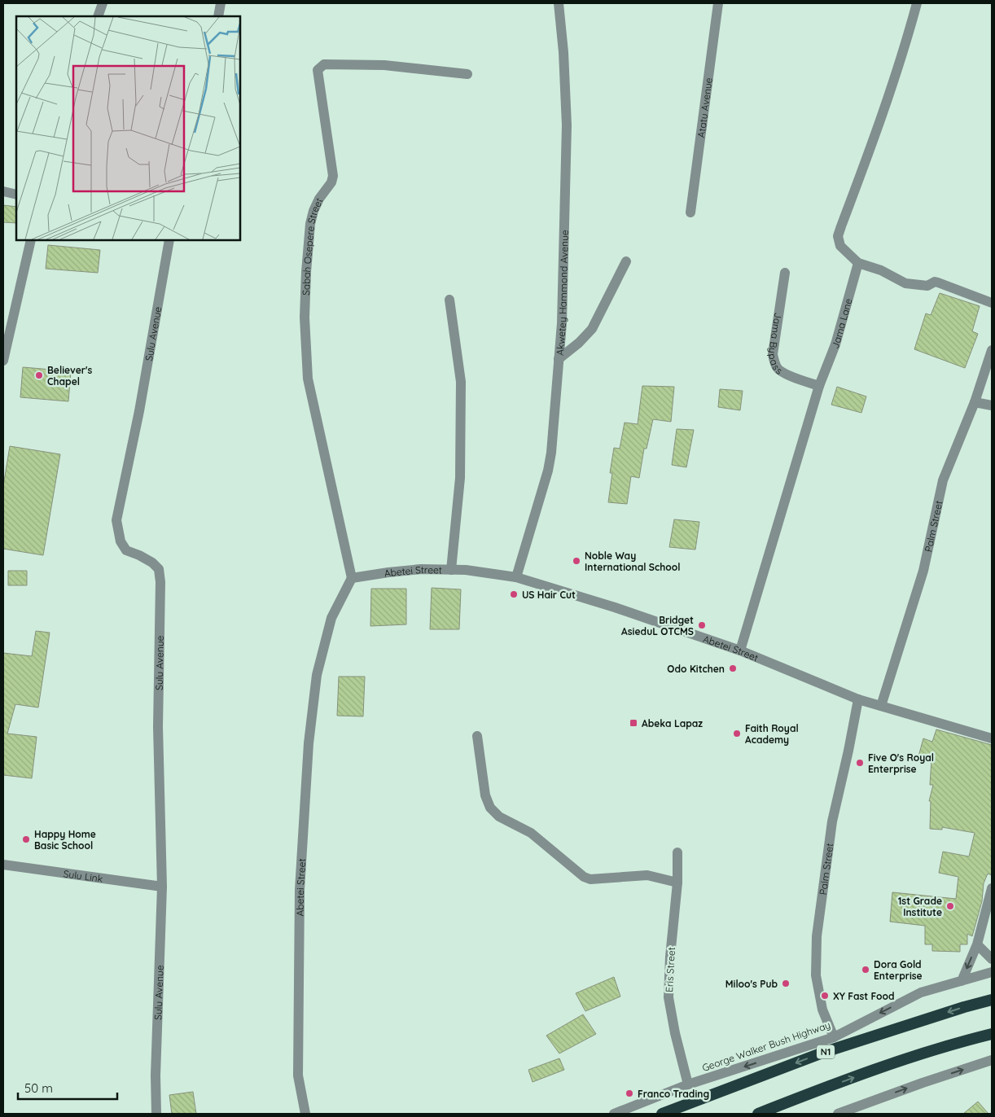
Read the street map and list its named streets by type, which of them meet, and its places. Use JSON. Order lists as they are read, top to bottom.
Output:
{
  "streets": {
    "highway": ["N1"],
    "street": [
      "Atatu Avenue",
      "Sabah Osepere Street",
      "Akwetey Hammond Avenue",
      "Jama Lane",
      "Sulu Avenue",
      "Jama Bypass",
      "Palm Street",
      "Abetei Street",
      "Sulu Link",
      "Eris Street",
      "George Walker Bush Highway"
    ]
  },
  "crossings": [
    ["Sabah Osepere Street", "Abetei Street"],
    ["Akwetey Hammond Avenue", "Abetei Street"],
    ["Jama Lane", "Jama Bypass"],
    ["Jama Lane", "Abetei Street"],
    ["Sulu Avenue", "Sulu Link"],
    ["Palm Street", "Abetei Street"],
    ["Palm Street", "George Walker Bush Highway"],
    ["Eris Street", "George Walker Bush Highway"]
  ],
  "places": {
    "other": [
      "Believer's Chapel",
      "Noble Way International School",
      "US Hair Cut",
      "Bridget AsieduL OTCMS",
      "Odo Kitchen",
      "Faith Royal Academy",
      "Five O's Royal Enterprise",
      "Happy Home Basic School",
      "1st Grade Institute",
      "Dora Gold Enterprise",
      "Miloo's Pub",
      "XY Fast Food",
      "Franco Trading"
    ],
    "transit": ["Abeka Lapaz"]
  },
  "scale_bar": "50 m"
}
